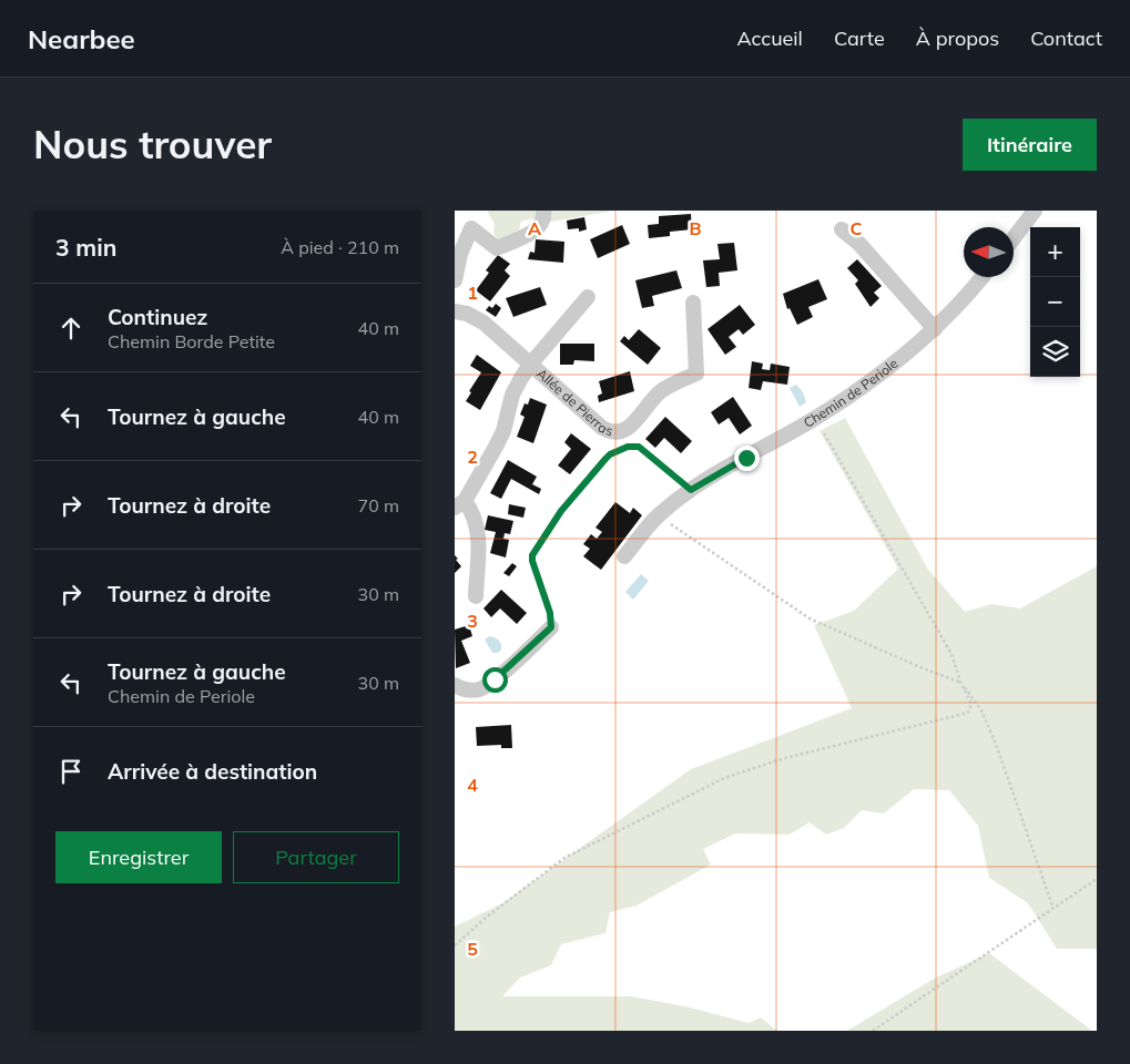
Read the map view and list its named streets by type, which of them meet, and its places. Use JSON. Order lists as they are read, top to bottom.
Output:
{
  "streets": {
    "street": ["Chemin de Periole", "Allée de Pierras"]
  },
  "north": "left",
  "page": {
    "header": "Nearbee",
    "nav": [
      "Accueil",
      "Carte",
      "À propos",
      "Contact"
    ],
    "buttons": [
      "Itinéraire",
      ["Enregistrer", "Partager"]
    ],
    "title": "Nous trouver",
    "heading": ["3 min", "À pied · 210 m"],
    "map_buttons": ["+", "−"],
    "list": [
      ["Continuez", "Chemin Borde Petite", "40 m"],
      ["Tournez à gauche", "40 m"],
      ["Tournez à droite", "70 m"],
      ["Tournez à droite", "30 m"],
      ["Tournez à gauche", "Chemin de Periole", "30 m"],
      "Arrivée à destination"
    ]
  },
  "grid": {
    "columns": ["A", "B", "C"],
    "rows": [
      "1",
      "2",
      "3",
      "4",
      "5"
    ]
  }
}
